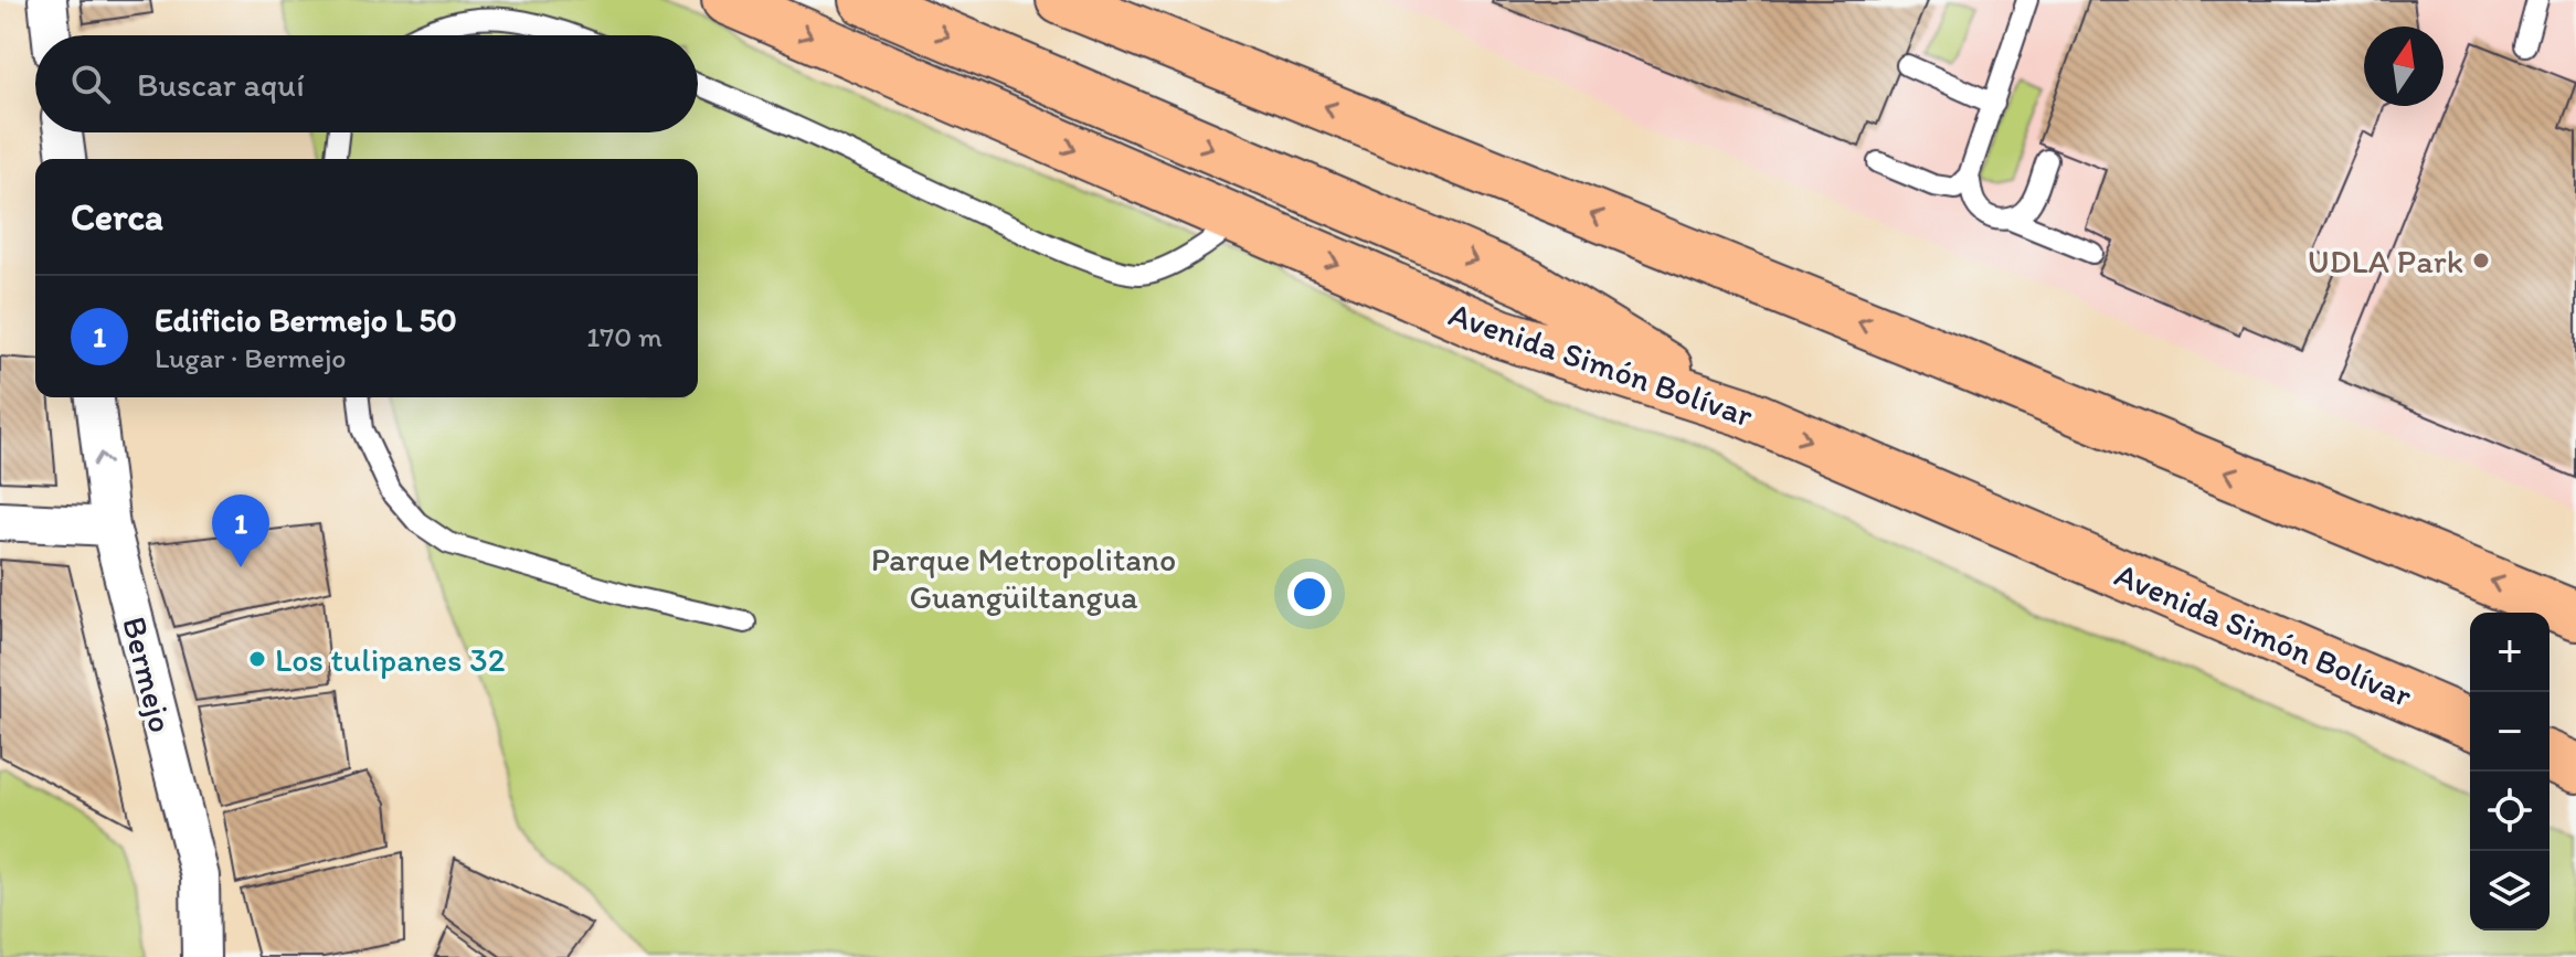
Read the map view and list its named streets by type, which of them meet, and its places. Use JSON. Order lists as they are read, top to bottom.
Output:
{
  "streets": {
    "highway": ["Avenida Simón Bolívar"],
    "street": ["Bermejo"]
  },
  "parks": ["Parque Metropolitano Guangüiltangua"],
  "places": ["UDLA Park", "Los tulipanes 32"],
  "north": "top",
  "page": {
    "search": "Buscar aquí",
    "heading": "Cerca",
    "list": [
      {
        "mark": "1",
        "name": "Edificio Bermejo L 50",
        "note": "Lugar · Bermejo",
        "value": "170 m"
      }
    ],
    "pins": "1",
    "map_buttons": ["+", "−"]
  }
}
